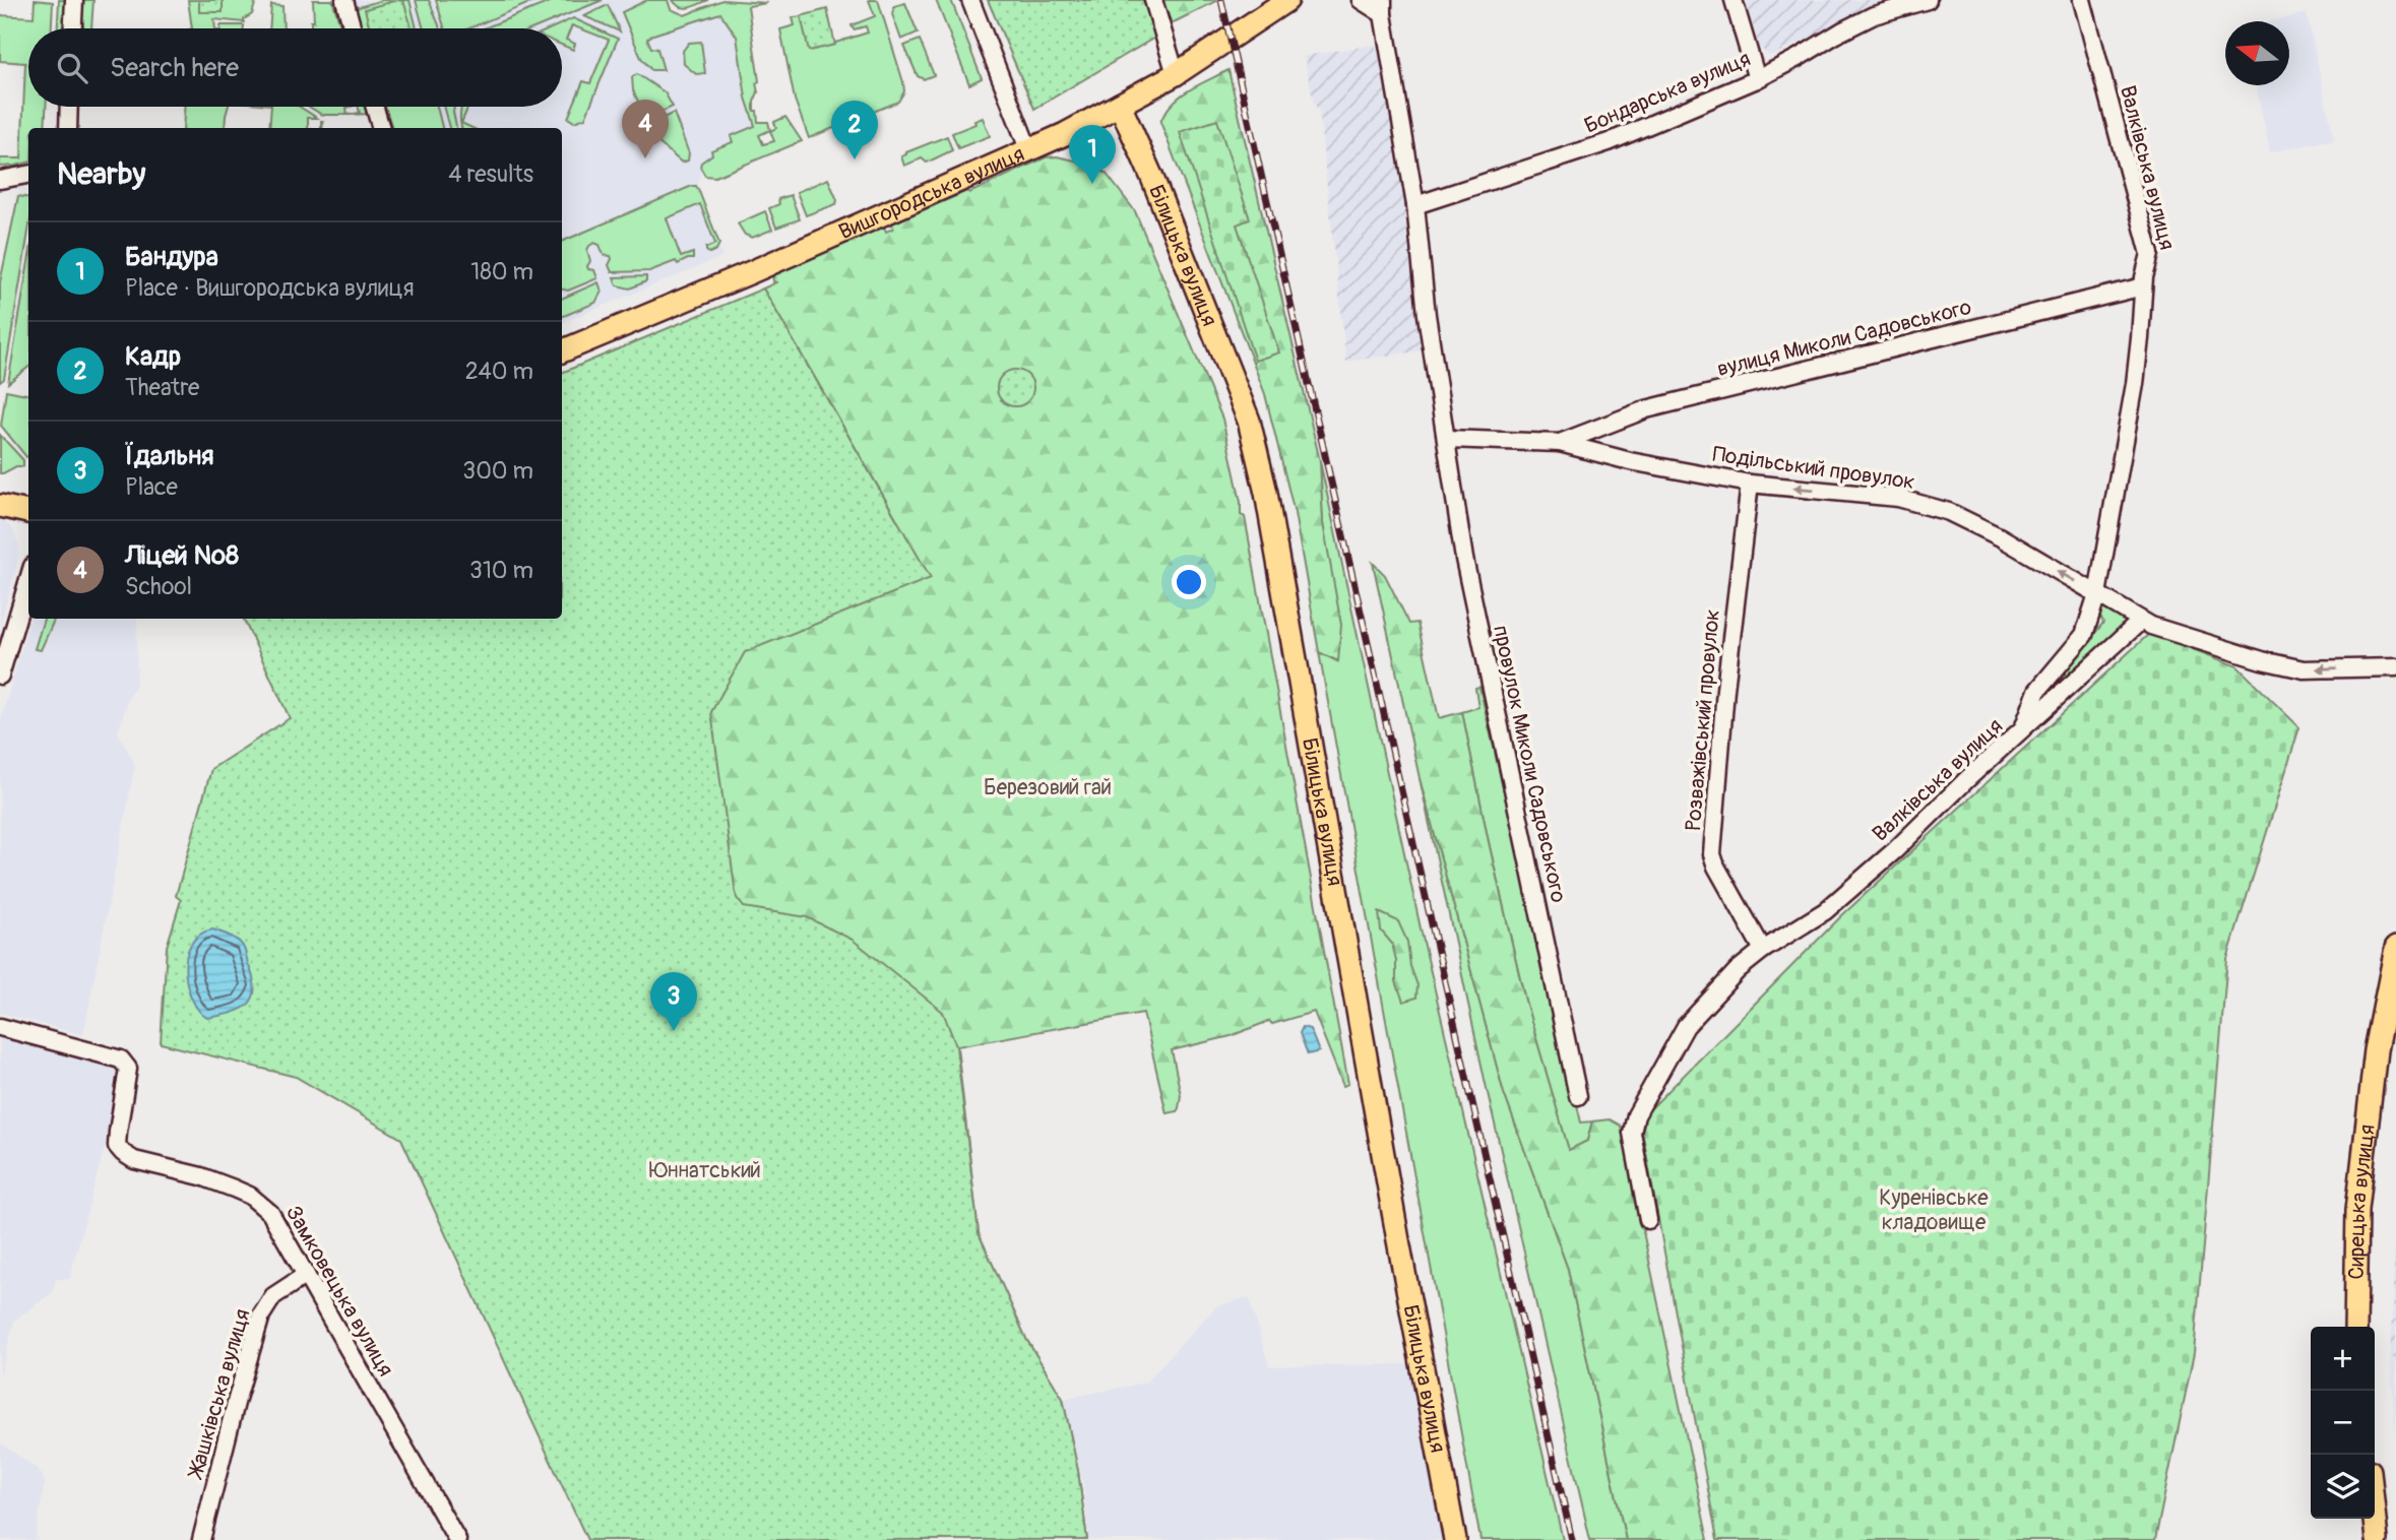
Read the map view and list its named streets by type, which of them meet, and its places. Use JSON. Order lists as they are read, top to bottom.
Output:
{
  "streets": {
    "main road": ["Вишгородська вулиця", "Білицька вулиця", "Сирецька вулиця"],
    "street": [
      "Бондарська вулиця",
      "Валківська вулиця",
      "вулиця Миколи Садовського",
      "Подільський провулок",
      "Розважівський провулок",
      "провулок Миколи Садовського",
      "Замковецька вулиця",
      "Жашківська вулиця"
    ]
  },
  "crossings": [
    ["Валківська вулиця", "вулиця Миколи Садовського"],
    ["Валківська вулиця", "Подільський провулок"],
    ["Валківська вулиця", "Розважівський провулок"],
    ["Вишгородська вулиця", "Білицька вулиця"],
    ["вулиця Миколи Садовського", "Подільський провулок"],
    ["Подільський провулок", "Розважівський провулок"],
    ["Подільський провулок", "провулок Миколи Садовського"],
    ["Замковецька вулиця", "Жашківська вулиця"]
  ],
  "one_way": ["Подільський провулок"],
  "parks": ["Березовий гай", "Юннатський", "Куренівське кладовище"],
  "north": "left",
  "page": {
    "search": "Search here",
    "pins": [
      "4",
      "2",
      "1",
      "3"
    ],
    "heading": ["Nearby", "4 results"],
    "list": [
      {
        "mark": "1",
        "name": "Бандура",
        "note": "Place · Вишгородська вулиця",
        "value": "180 m"
      },
      {
        "mark": "2",
        "name": "Кадр",
        "note": "Theatre",
        "value": "240 m"
      },
      {
        "mark": "3",
        "name": "Їдальня",
        "note": "Place",
        "value": "300 m"
      },
      {
        "mark": "4",
        "name": "Ліцей №8",
        "note": "School",
        "value": "310 m"
      }
    ],
    "map_buttons": ["+", "−"]
  }
}
